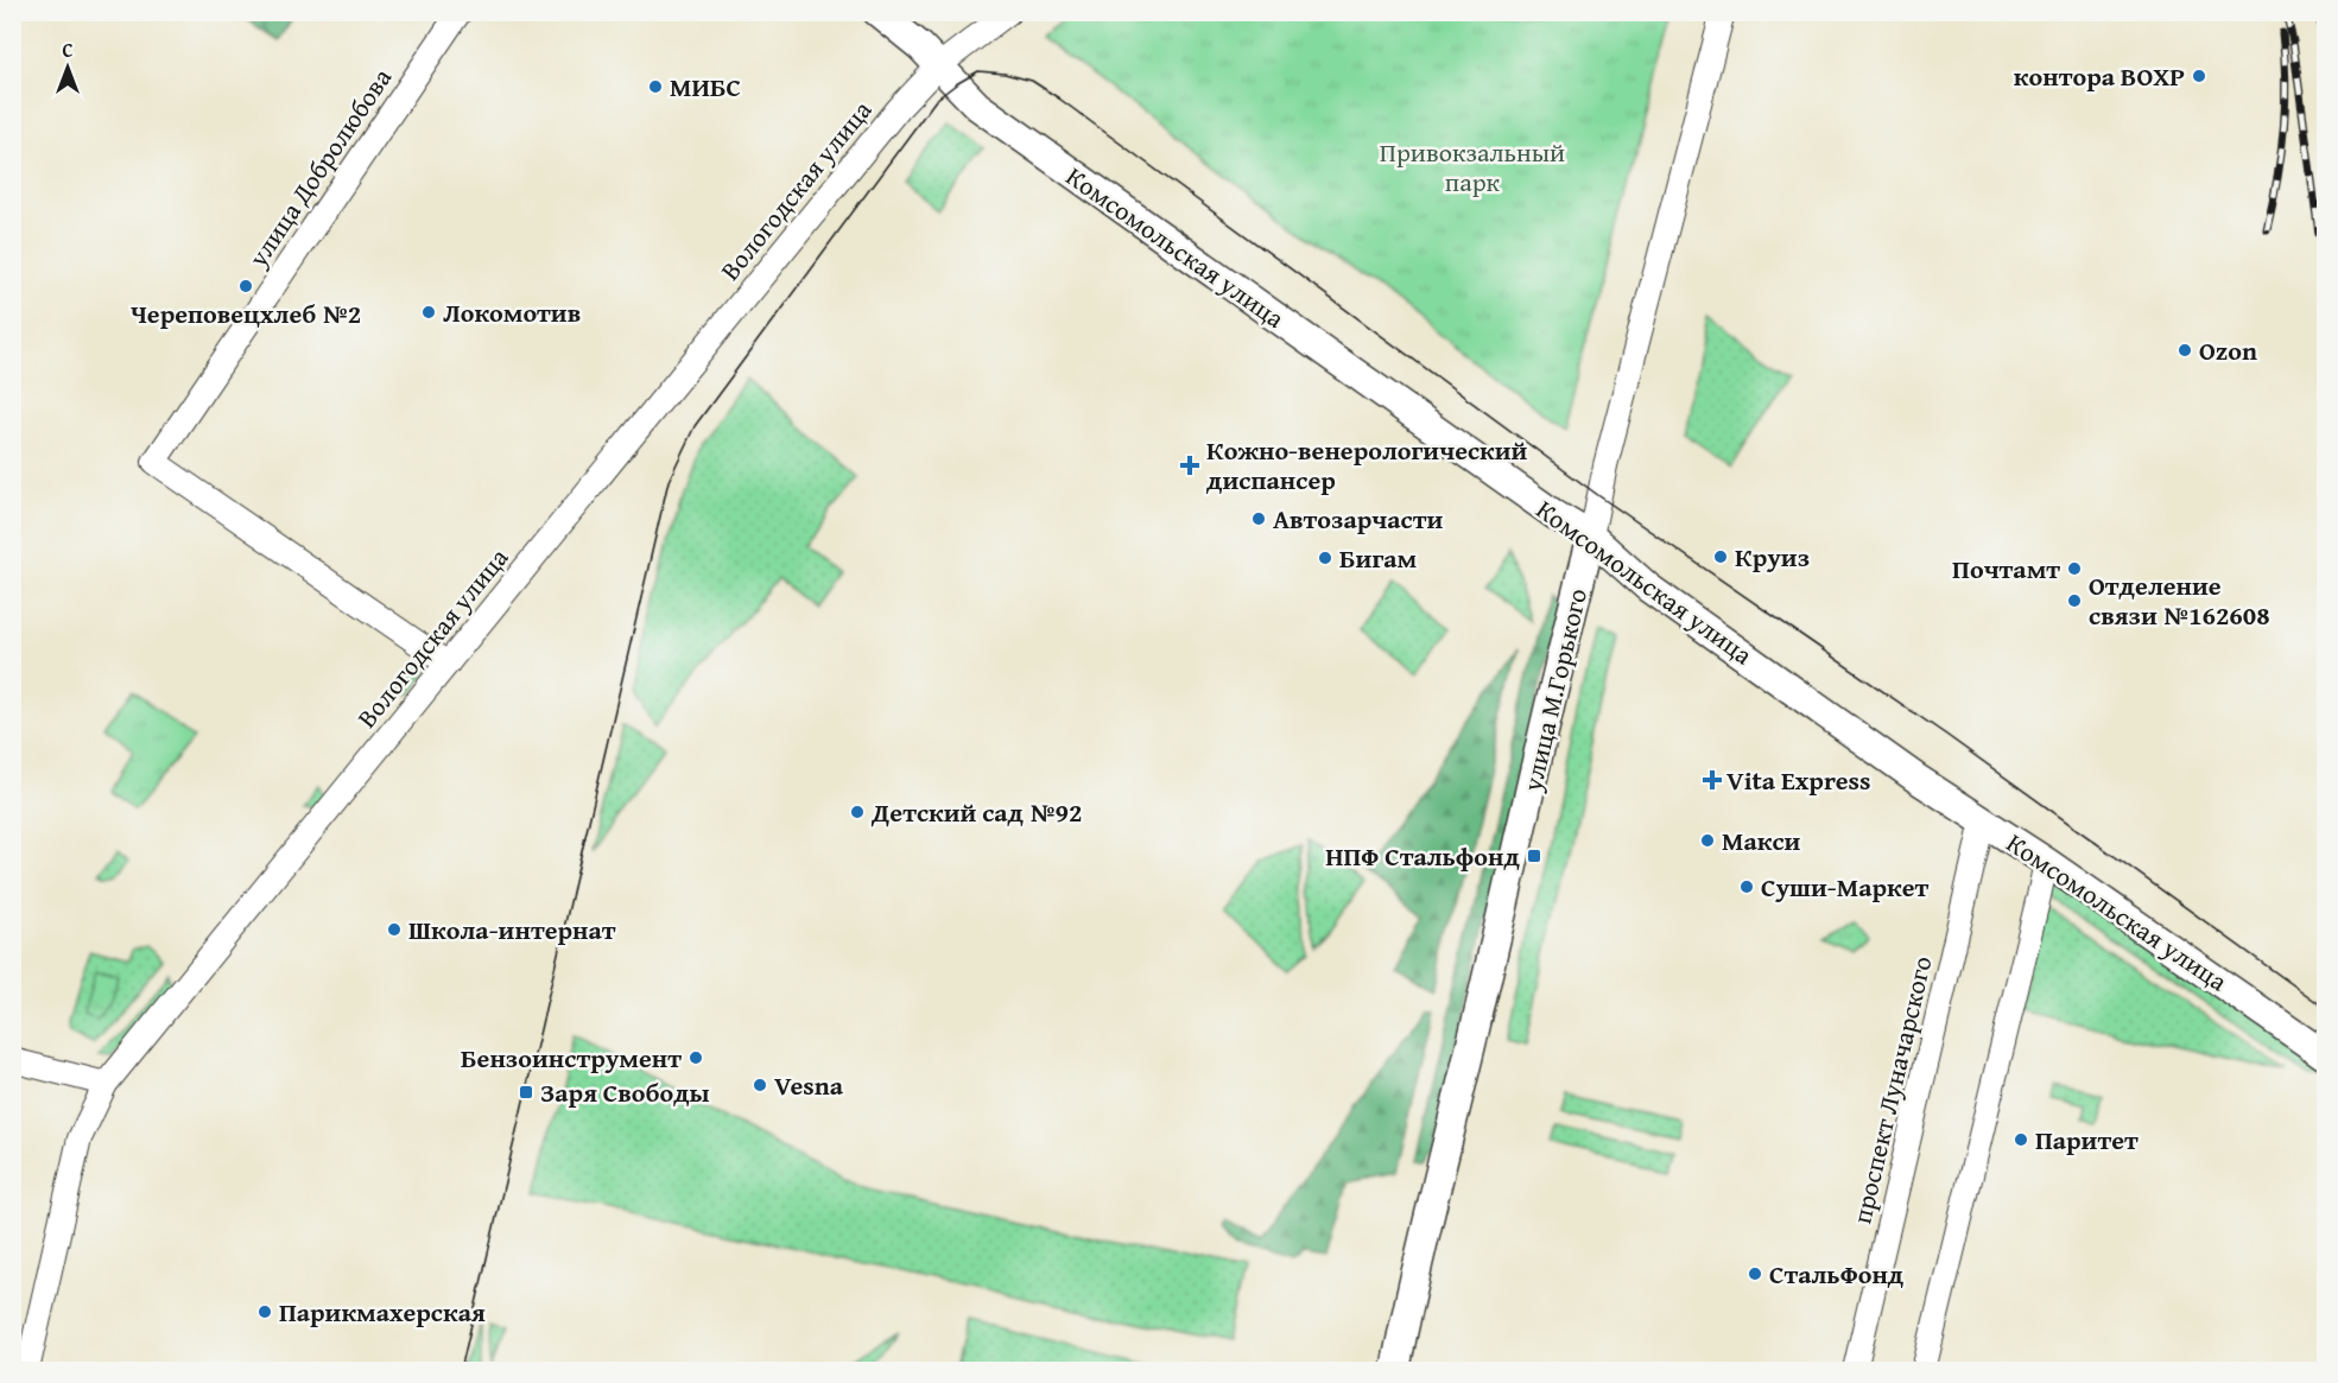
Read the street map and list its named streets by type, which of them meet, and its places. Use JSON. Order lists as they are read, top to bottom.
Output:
{
  "streets": {
    "street": [
      "улица Добролюбова",
      "Вологодская улица",
      "Комсомольская улица",
      "улица М.Горького",
      "проспект Луначарского"
    ]
  },
  "crossings": [
    ["улица Добролюбова", "Вологодская улица"],
    ["Вологодская улица", "Комсомольская улица"],
    ["Комсомольская улица", "улица М.Горького"],
    ["Комсомольская улица", "проспект Луначарского"]
  ],
  "parks": ["Привокзальный парк"],
  "places": {
    "other": [
      "контора ВОХР",
      "МИБС",
      "Череповецхлеб №2",
      "Локомотив",
      "Ozon",
      "Автозарчасти",
      "Круиз",
      "Бигам",
      "Почтамт",
      "Отделение связи №162608",
      "Детский сад №92",
      "Макси",
      "Суши-Маркет",
      "Школа-интернат",
      "Бензоинструмент",
      "Vesna",
      "Паритет",
      "СтальФонд",
      "Парикмахерская"
    ],
    "health": ["Кожно-венерологический диспансер", "Vita Express"],
    "transit": ["НПФ Стальфонд", "Заря Свободы"]
  },
  "north": "top"
}
